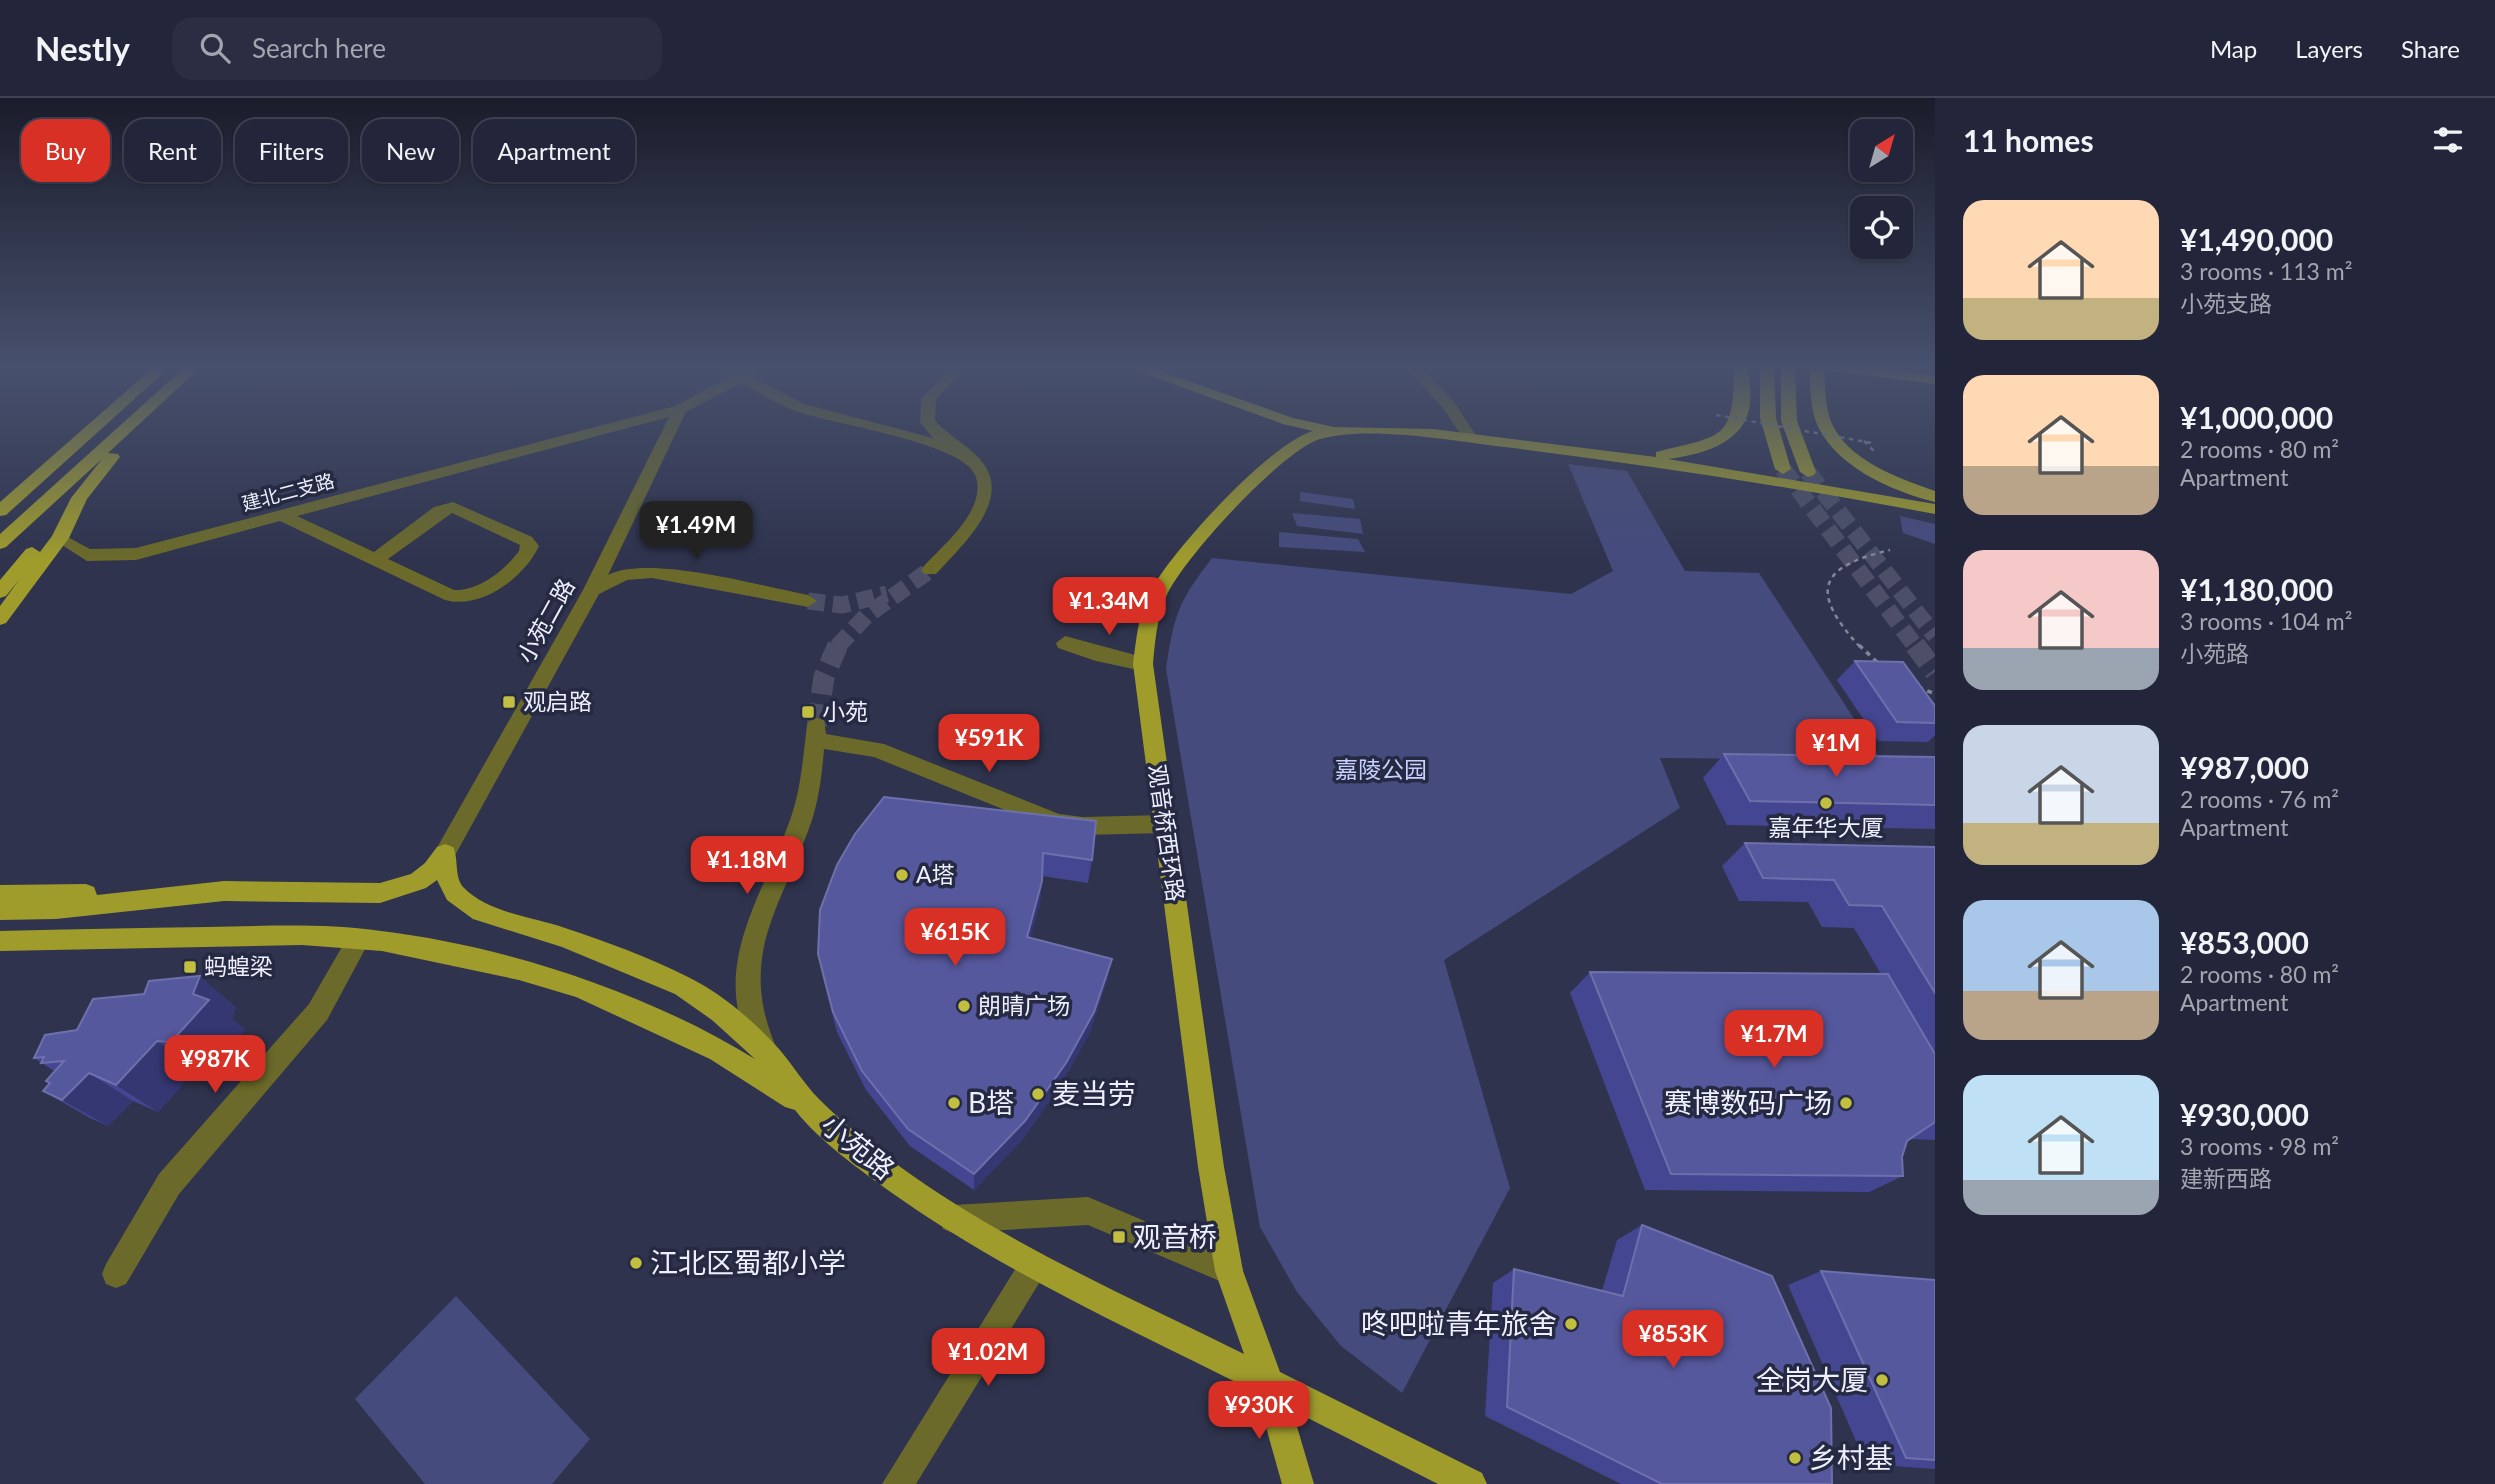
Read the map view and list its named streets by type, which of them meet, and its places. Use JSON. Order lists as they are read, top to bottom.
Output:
{
  "streets": {
    "main road": ["观音桥西环路", "小苑路"],
    "street": ["建北二支路", "小苑二路"]
  },
  "crossings": [
    ["观音桥西环路", "小苑路"]
  ],
  "parks": ["嘉陵公园"],
  "places": {
    "transit": [
      "观启路",
      "小苑",
      "蚂蝗梁",
      "观音桥"
    ],
    "other": [
      "嘉年华大厦",
      "A塔",
      "朗晴广场",
      "麦当劳",
      "B塔",
      "赛博数码广场",
      "江北区蜀都小学",
      "咚吧啦青年旅舍",
      "全岗大厦",
      "乡村基"
    ]
  },
  "north": "top right",
  "page": {
    "header": "Nestly",
    "search": "Search here",
    "nav": ["Map", "Layers", "Share"],
    "heading": "11 homes",
    "chip": [
      "Buy",
      "Rent",
      "Filters",
      "New",
      "Apartment"
    ],
    "list": [
      {
        "name": "¥1,490,000",
        "note": "3 rooms · 113 m² · 小苑支路"
      },
      {
        "name": "¥1,000,000",
        "note": "2 rooms · 80 m² · Apartment"
      },
      {
        "name": "¥1,180,000",
        "note": "3 rooms · 104 m² · 小苑路"
      },
      {
        "name": "¥987,000",
        "note": "2 rooms · 76 m² · Apartment"
      },
      {
        "name": "¥853,000",
        "note": "2 rooms · 80 m² · Apartment"
      },
      {
        "name": "¥930,000",
        "note": "3 rooms · 98 m² · 建新西路"
      }
    ],
    "price": [
      "¥1.49M",
      "¥1.34M",
      "¥591K",
      "¥1M",
      "¥1.18M",
      "¥615K",
      "¥1.7M",
      "¥987K",
      "¥853K",
      "¥1.02M",
      "¥930K"
    ]
  }
}
